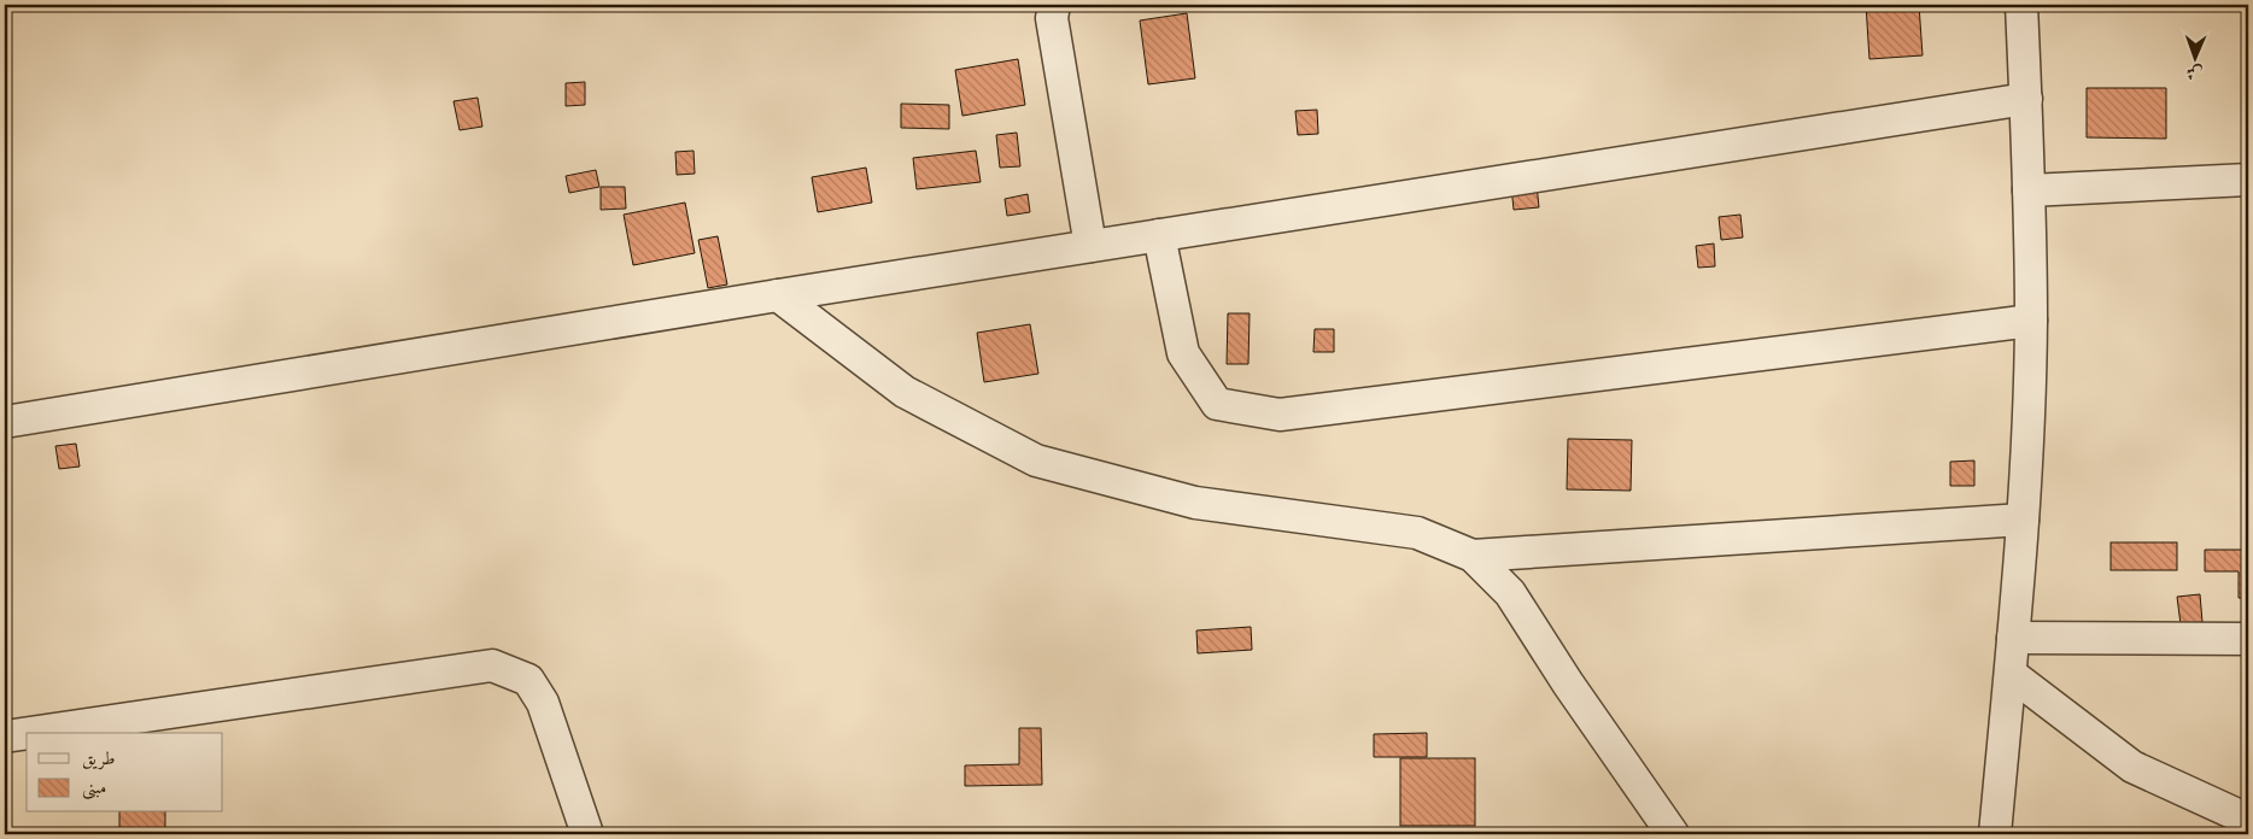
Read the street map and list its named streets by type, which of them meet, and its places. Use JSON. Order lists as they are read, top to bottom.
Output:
{
  "legend": ["طريق", "مبنى"],
  "north": "bottom"
}
